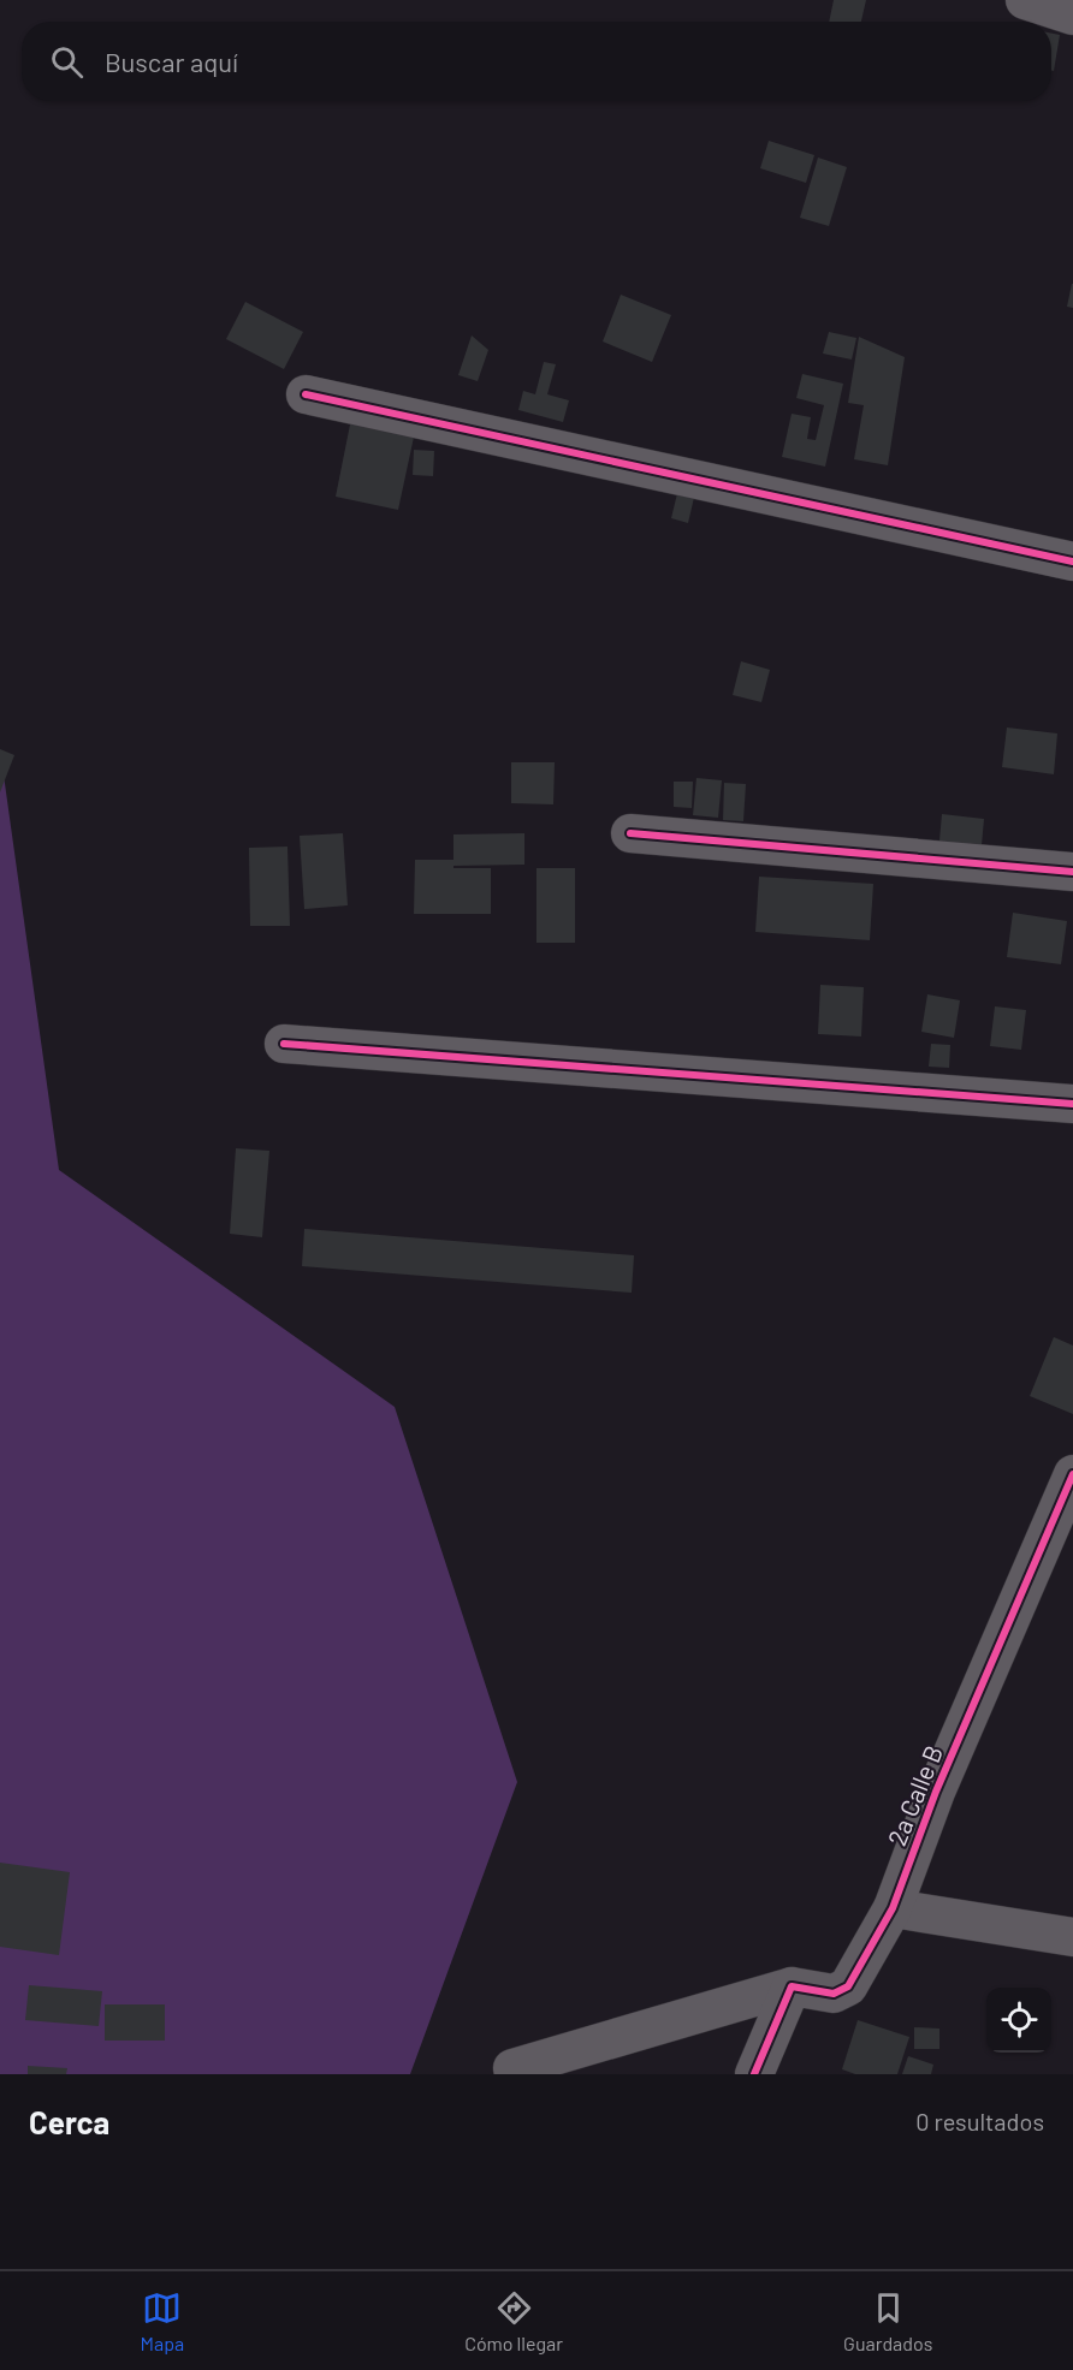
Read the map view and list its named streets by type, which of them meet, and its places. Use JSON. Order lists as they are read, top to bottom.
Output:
{
  "streets": {
    "street": ["2a Calle B"]
  },
  "page": {
    "search": "Buscar aquí",
    "heading": ["Cerca", "0 resultados"],
    "nav": ["Mapa", "Cómo llegar", "Guardados"]
  }
}
